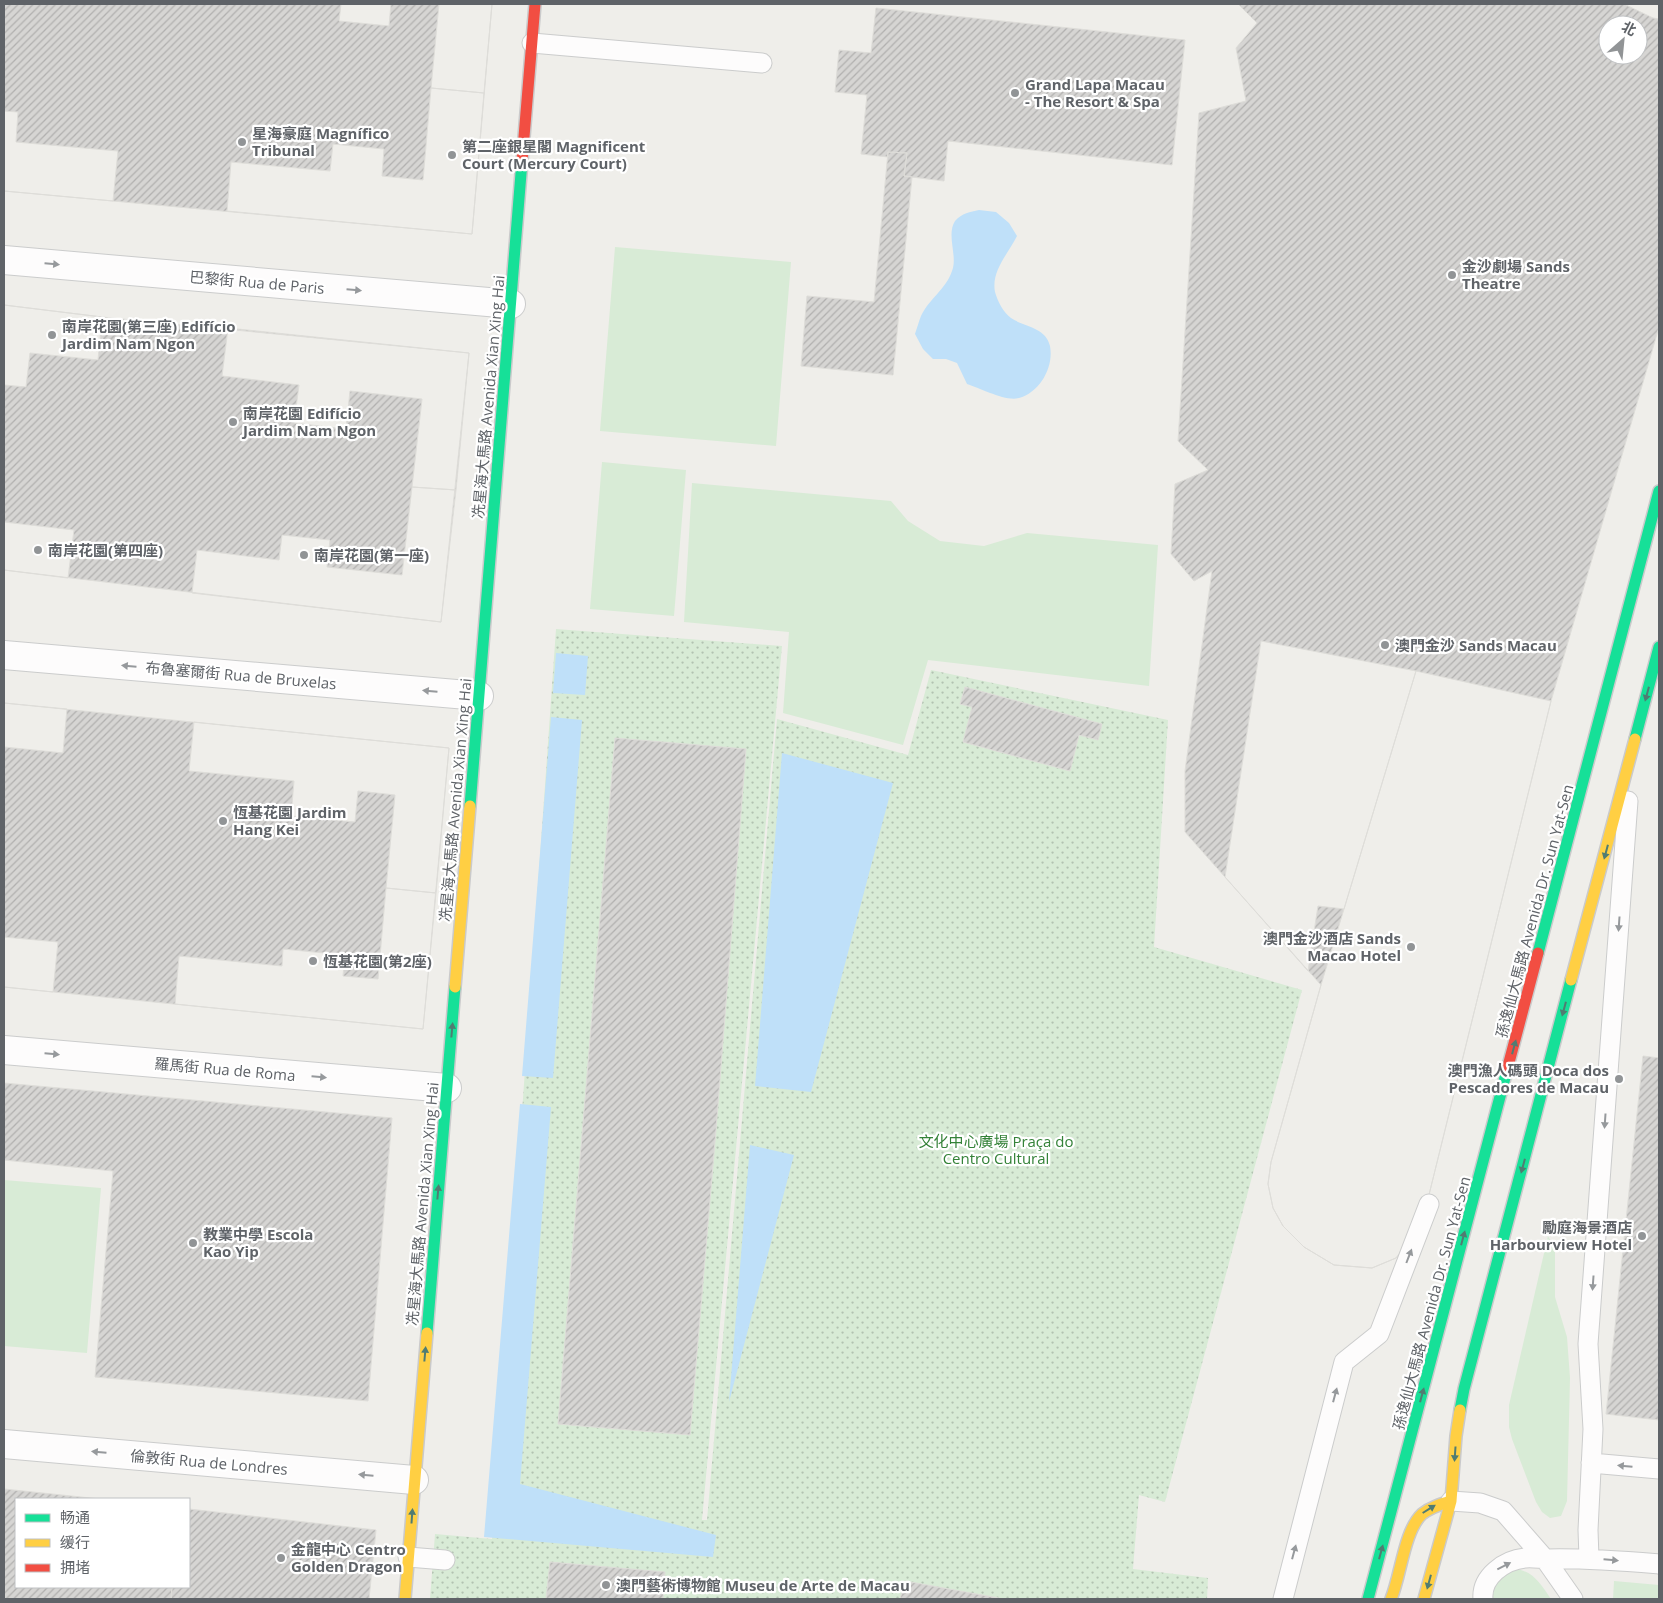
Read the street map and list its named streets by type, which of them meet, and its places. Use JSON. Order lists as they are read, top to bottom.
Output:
{
  "streets": {
    "main road": ["冼星海大馬路 Avenida Xian Xing Hai", "孫逸仙大馬路 Avenida Dr. Sun Yat-Sen"],
    "street": [
      "巴黎街 Rua de Paris",
      "布魯塞爾街 Rua de Bruxelas",
      "羅馬街 Rua de Roma",
      "倫敦街 Rua de Londres"
    ]
  },
  "crossings": [
    ["巴黎街 Rua de Paris", "冼星海大馬路 Avenida Xian Xing Hai"],
    ["冼星海大馬路 Avenida Xian Xing Hai", "布魯塞爾街 Rua de Bruxelas"],
    ["冼星海大馬路 Avenida Xian Xing Hai", "羅馬街 Rua de Roma"],
    ["冼星海大馬路 Avenida Xian Xing Hai", "倫敦街 Rua de Londres"]
  ],
  "one_way": [
    "巴黎街 Rua de Paris",
    "冼星海大馬路 Avenida Xian Xing Hai",
    "布魯塞爾街 Rua de Bruxelas",
    "羅馬街 Rua de Roma",
    "倫敦街 Rua de Londres"
  ],
  "parks": ["文化中心廣場 Praça do Centro Cultural"],
  "places": [
    "Grand Lapa Macau - The Resort & Spa",
    "星海豪庭 Magnífico Tribunal",
    "第二座銀星閣 Magnificent Court (Mercury Court)",
    "金沙劇場 Sands Theatre",
    "南岸花園(第三座) Edifício Jardim Nam Ngon",
    "南岸花園 Edifício Jardim Nam Ngon",
    "南岸花園(第四座)",
    "南岸花園(第一座)",
    "澳門金沙 Sands Macau",
    "恆基花園 Jardim Hang Kei",
    "澳門金沙酒店 Sands Macao Hotel",
    "恆基花園(第2座)",
    "澳門漁人碼頭 Doca dos Pescadores de Macau",
    "勵庭海景酒店 Harbourview Hotel",
    "教業中學 Escola Kao Yip",
    "金龍中心 Centro Golden Dragon",
    "澳門藝術博物館 Museu de Arte de Macau"
  ],
  "legend": ["畅通", "缓行", "拥堵"],
  "north": "top right"
}
